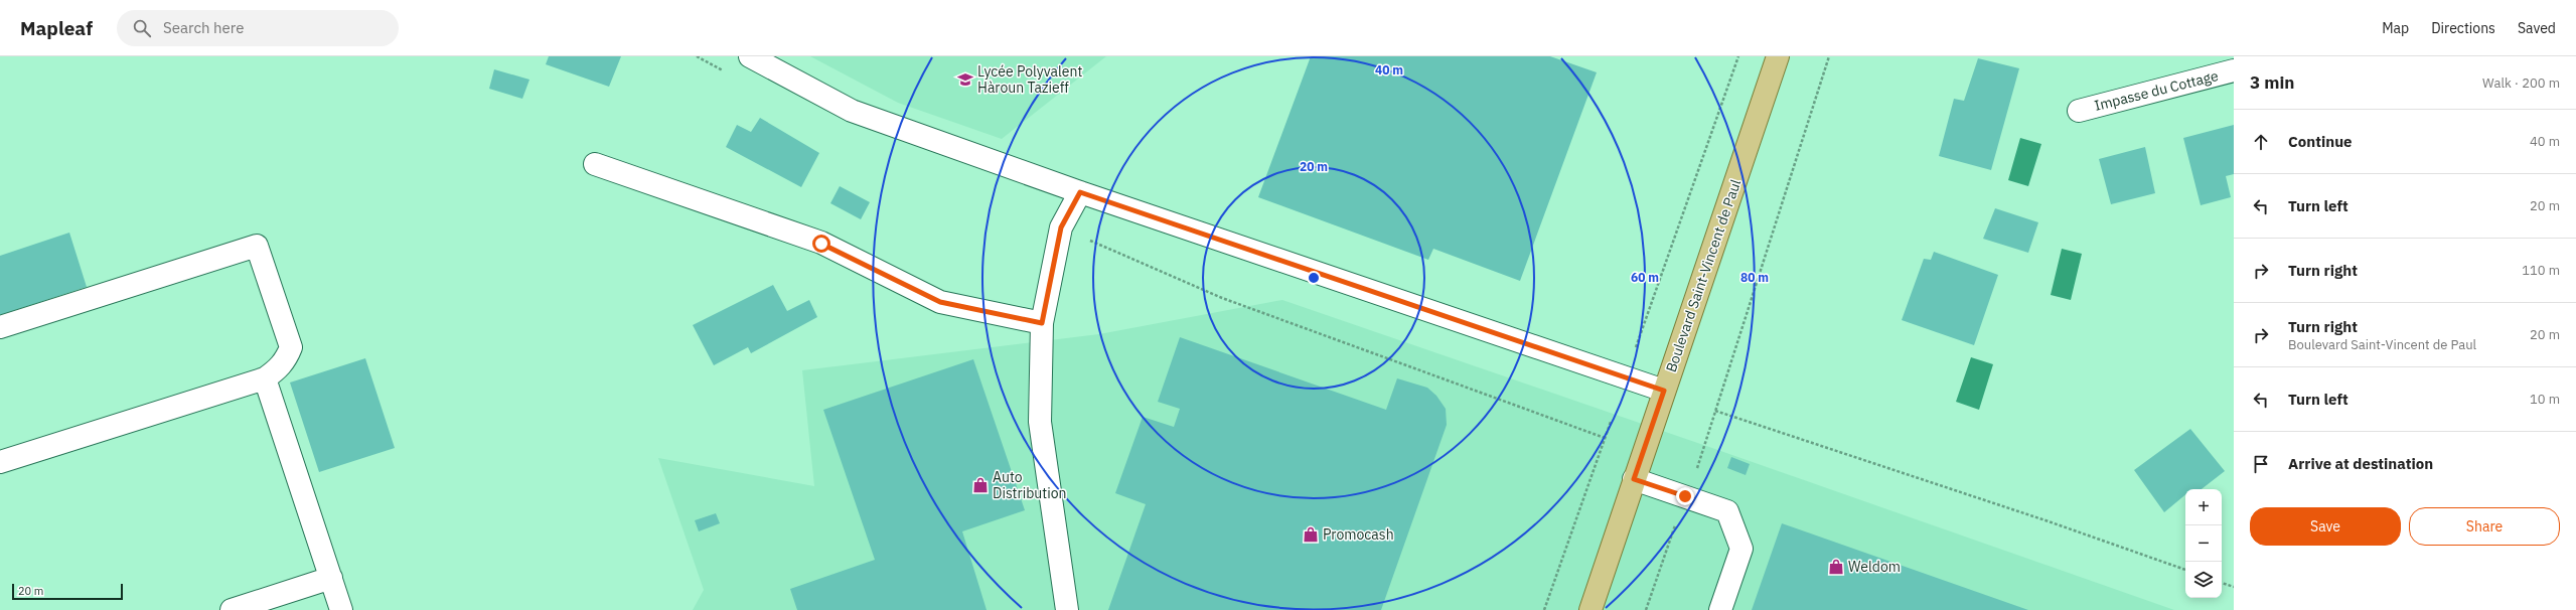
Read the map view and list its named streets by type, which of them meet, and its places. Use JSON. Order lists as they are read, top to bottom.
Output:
{
  "streets": {
    "main road": ["Boulevard Saint-Vincent de Paul"],
    "street": ["Impasse du Cottage"]
  },
  "places": {
    "school or university": ["Lycée Polyvalent Hàroun Tazieff"],
    "shop": ["Auto Distribution", "Promocash", "Weldom"]
  },
  "scale_bar": "20 m",
  "page": {
    "header": "Mapleaf",
    "search": "Search here",
    "nav": ["Map", "Directions", "Saved"],
    "heading": ["3 min", "Walk · 200 m"],
    "list": [
      ["Continue", "40 m"],
      ["Turn left", "20 m"],
      ["Turn right", "110 m"],
      ["Turn right", "Boulevard Saint-Vincent de Paul", "20 m"],
      ["Turn left", "10 m"],
      "Arrive at destination"
    ],
    "map_buttons": ["+", "−"],
    "buttons": ["Save", "Share"],
    "scale": "20 m"
  },
  "rings": [
    "40 m",
    "20 m",
    "60 m",
    "80 m"
  ]
}
